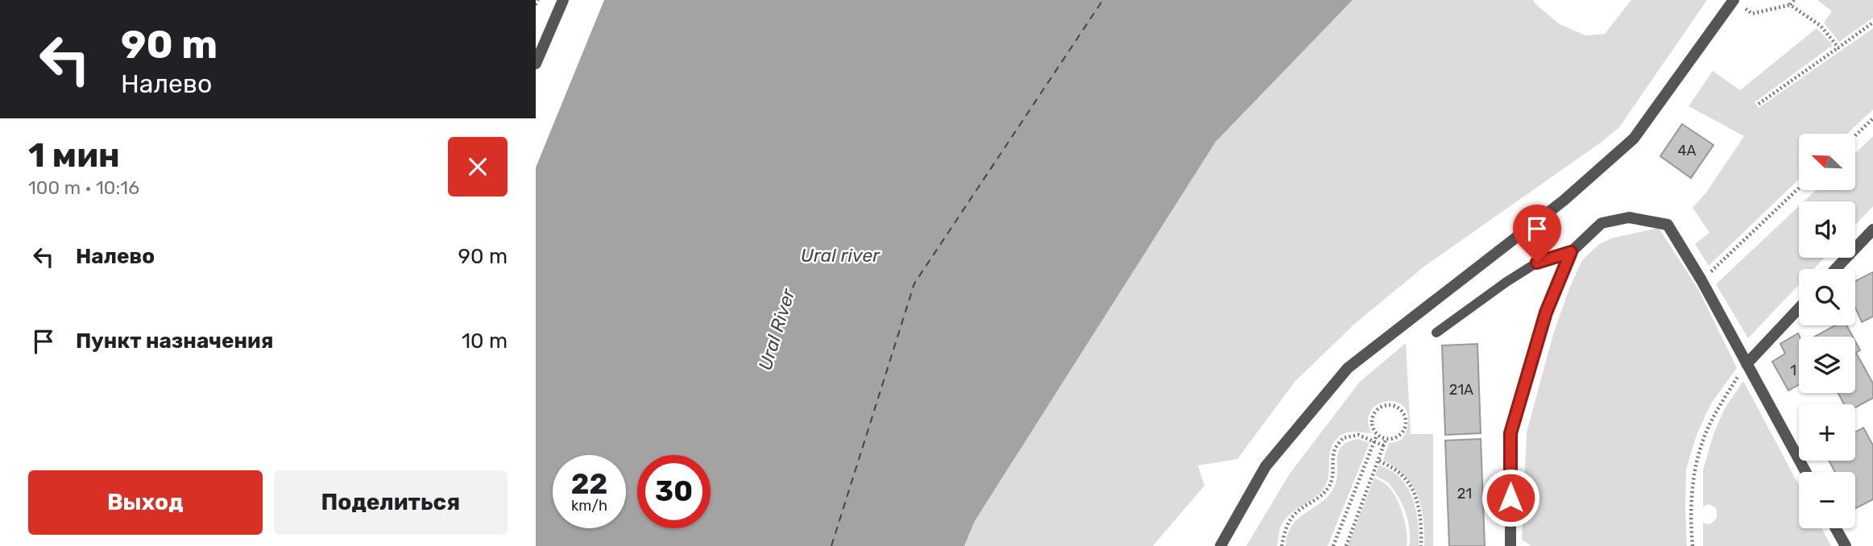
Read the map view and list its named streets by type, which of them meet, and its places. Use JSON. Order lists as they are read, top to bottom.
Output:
{
  "water": ["Ural river", "Ural River"],
  "house_numbers": [
    "4А",
    "1",
    "21А",
    "21"
  ],
  "north": "top left",
  "page": {
    "turn": ["90 m", "Налево"],
    "heading": ["1 мин", "100 m · 10:16"],
    "map_buttons": ["+", "−"],
    "list": [
      {
        "name": "Налево",
        "value": "90 m"
      },
      {
        "name": "Пункт назначения",
        "value": "10 m"
      }
    ],
    "speed": "22 km/h",
    "limit": "30",
    "buttons": ["Выход", "Поделиться"]
  }
}
